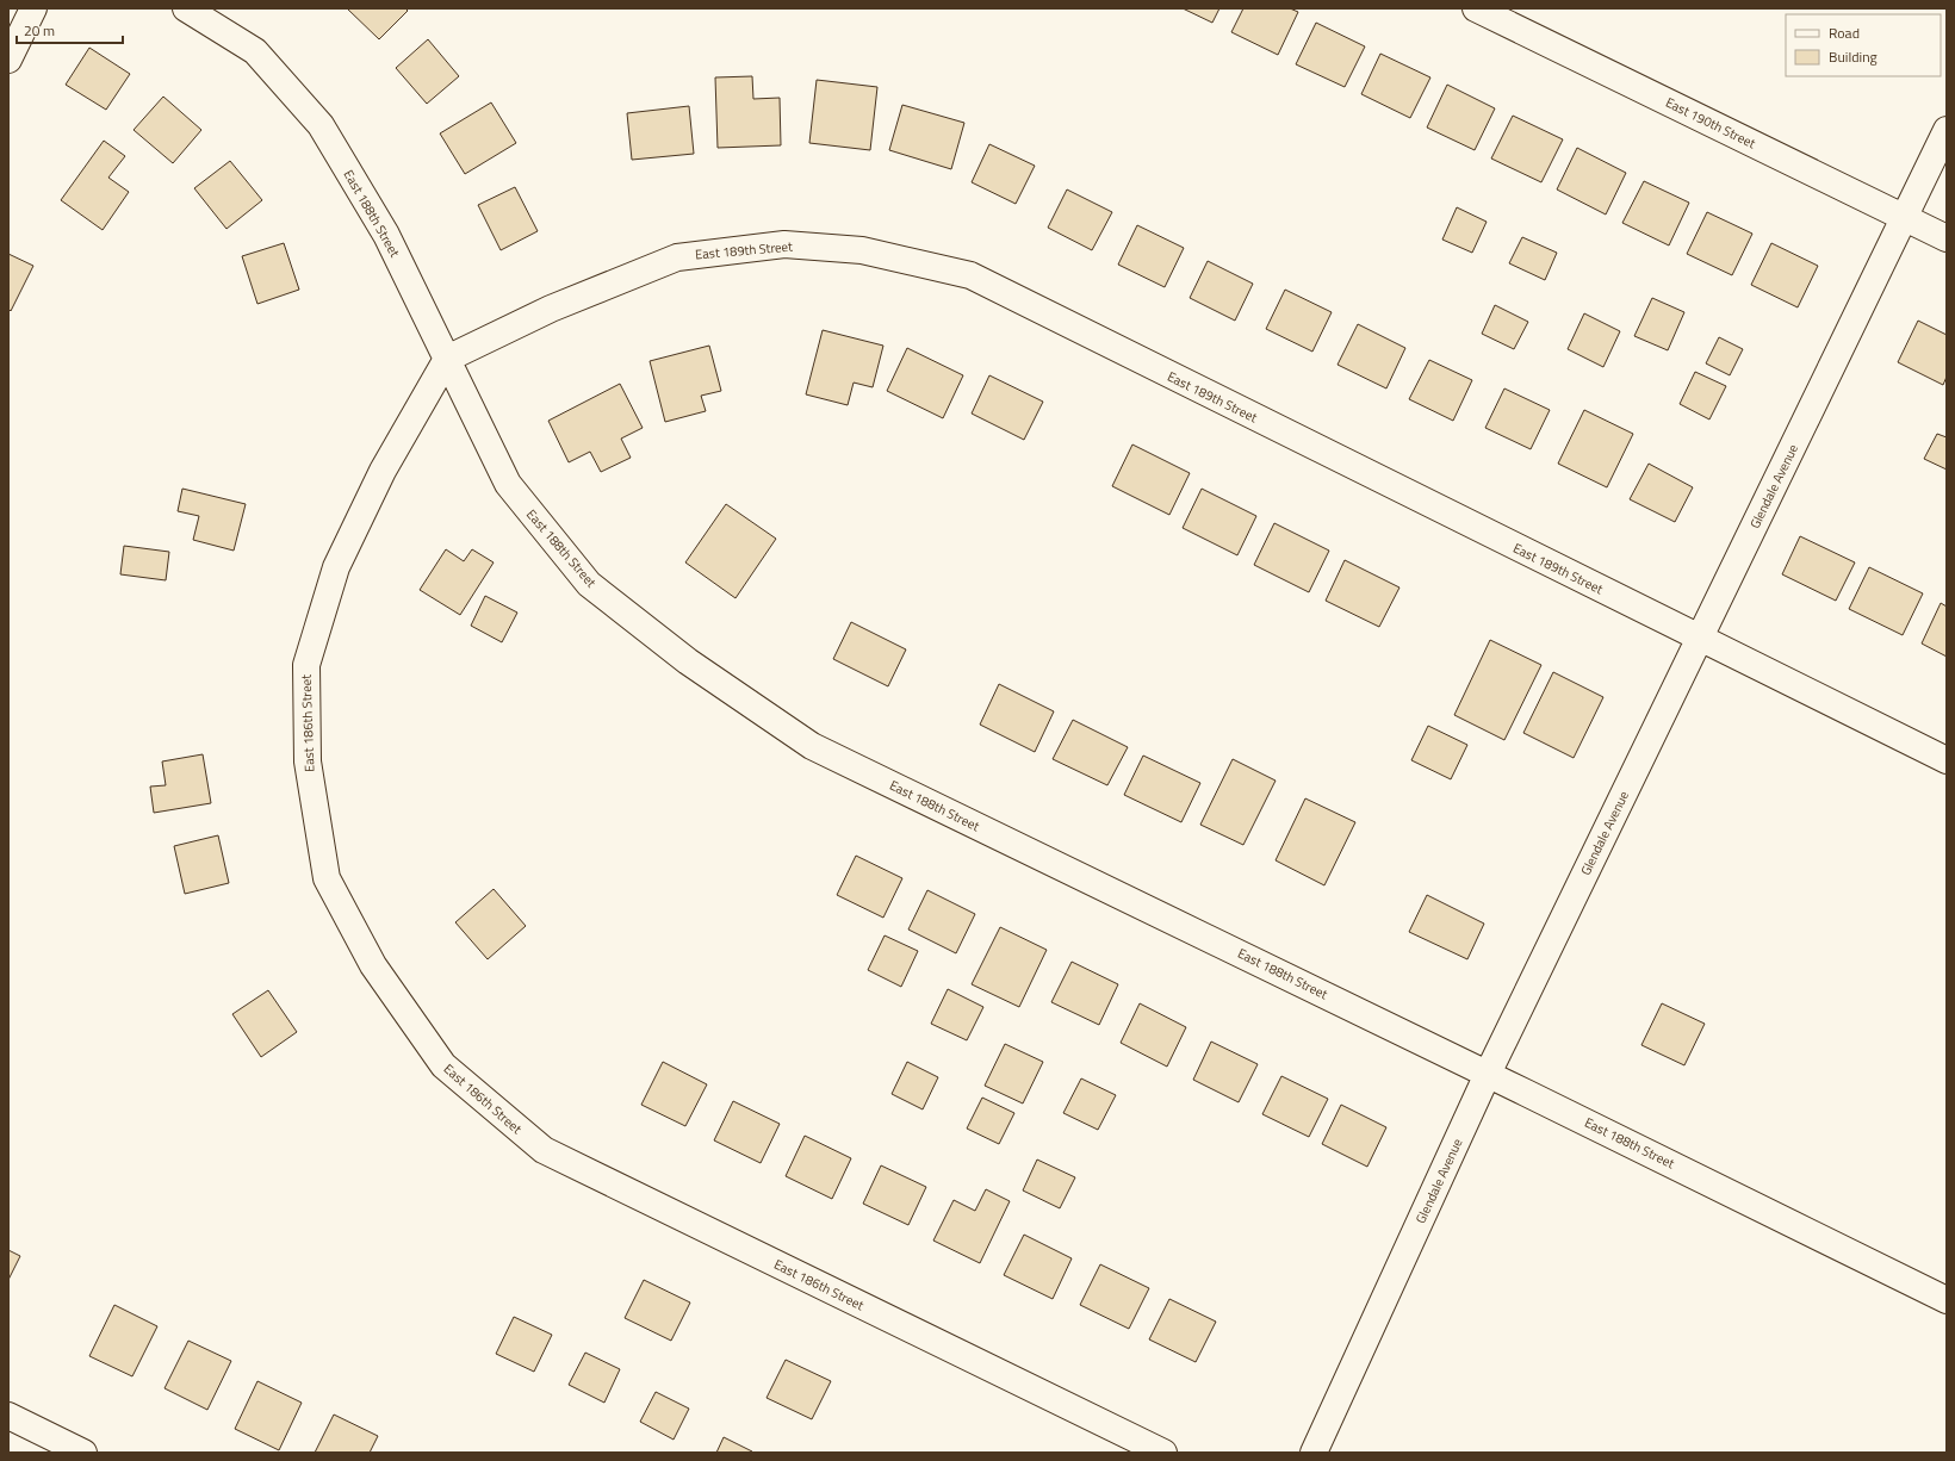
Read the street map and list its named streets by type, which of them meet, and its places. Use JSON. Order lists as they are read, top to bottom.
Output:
{
  "streets": {
    "street": [
      "East 190th Street",
      "East 188th Street",
      "East 189th Street",
      "Glendale Avenue",
      "East 186th Street"
    ]
  },
  "crossings": [
    ["East 190th Street", "Glendale Avenue"],
    ["East 188th Street", "East 189th Street"],
    ["East 188th Street", "Glendale Avenue"],
    ["East 188th Street", "East 186th Street"],
    ["East 189th Street", "Glendale Avenue"],
    ["East 189th Street", "East 186th Street"]
  ],
  "legend": ["Road", "Building"],
  "scale_bar": "20 m"
}
